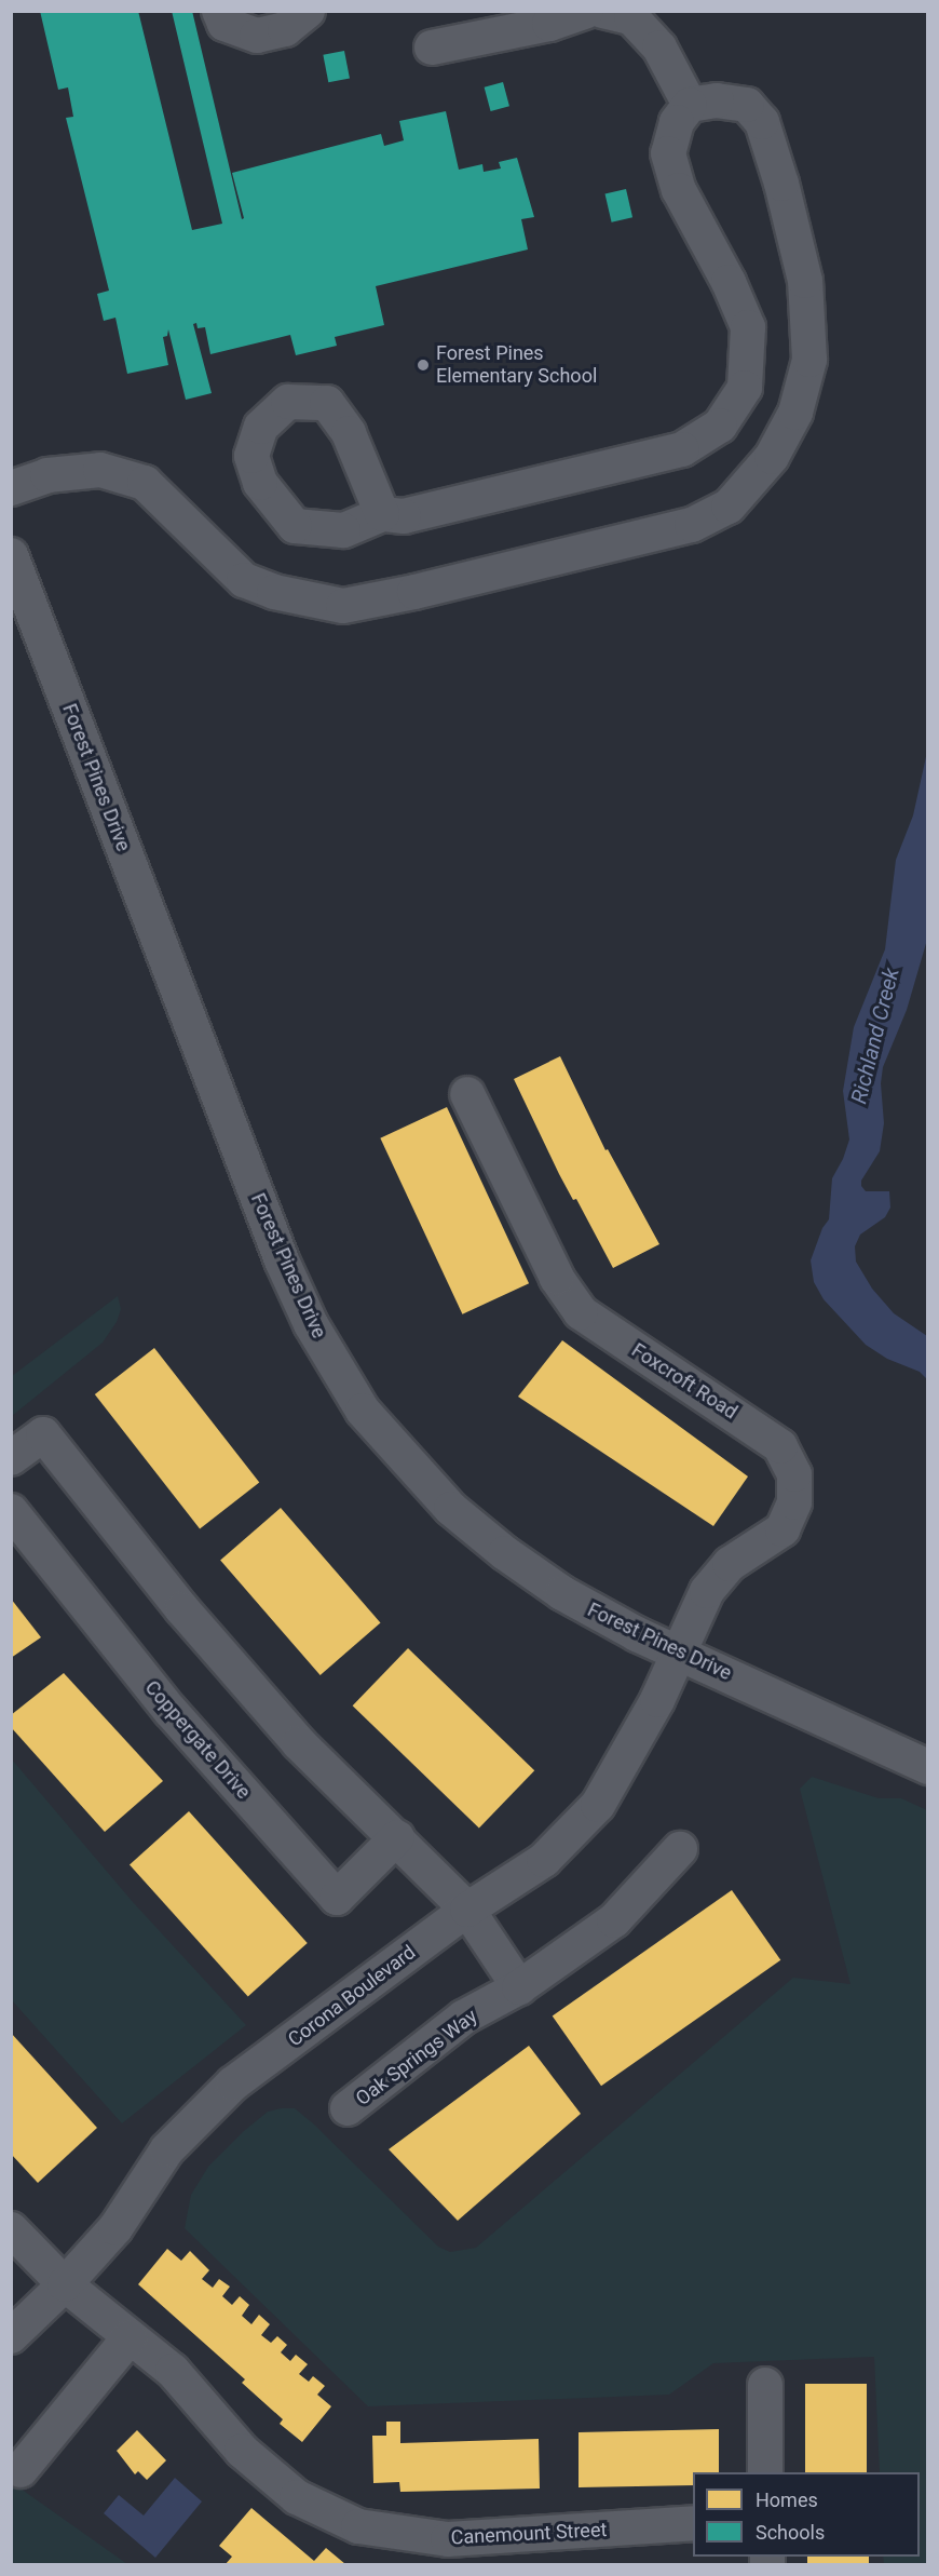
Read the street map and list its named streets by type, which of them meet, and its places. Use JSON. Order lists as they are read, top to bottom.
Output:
{
  "streets": {
    "street": [
      "Forest Pines Drive",
      "Foxcroft Road",
      "Coppergate Drive",
      "Corona Boulevard",
      "Oak Springs Way",
      "Canemount Street"
    ]
  },
  "crossings": [
    ["Forest Pines Drive", "Foxcroft Road"],
    ["Forest Pines Drive", "Corona Boulevard"],
    ["Foxcroft Road", "Corona Boulevard"],
    ["Corona Boulevard", "Canemount Street"]
  ],
  "water": ["Richland Creek"],
  "places": ["Forest Pines Elementary School"],
  "legend": ["Homes", "Schools"]
}
